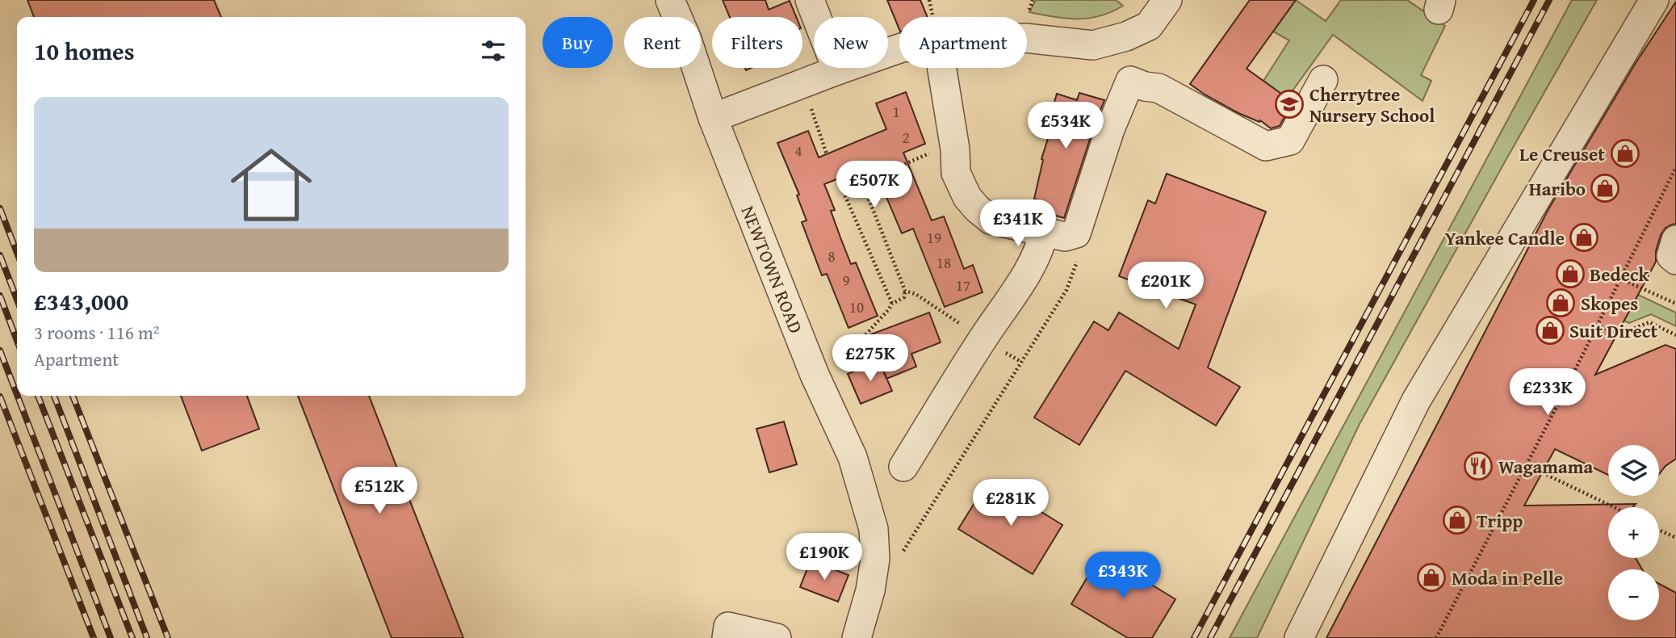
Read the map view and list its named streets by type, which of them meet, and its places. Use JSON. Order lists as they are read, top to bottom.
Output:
{
  "streets": {
    "street": ["NEWTOWN ROAD"]
  },
  "places": {
    "school or university": ["Cherrytree Nursery School"],
    "shop": [
      "Le Creuset",
      "Haribo",
      "Yankee Candle",
      "Bedeck",
      "Skopes",
      "Suit Direct",
      "Tripp",
      "Moda in Pelle"
    ],
    "restaurant": ["Wagamama"]
  },
  "house_numbers": [
    "1",
    "2",
    "4",
    "19",
    "8",
    "18",
    "9",
    "17",
    "10"
  ],
  "page": {
    "chip": [
      "Buy",
      "Rent",
      "Filters",
      "New",
      "Apartment"
    ],
    "heading": "10 homes",
    "list": [
      {
        "name": "£343,000",
        "note": "3 rooms · 116 m² · Apartment"
      }
    ],
    "price": [
      "£534K",
      "£507K",
      "£341K",
      "£201K",
      "£275K",
      "£233K",
      "£512K",
      "£281K",
      "£190K",
      "£343K"
    ],
    "map_buttons": ["+", "−"]
  }
}
